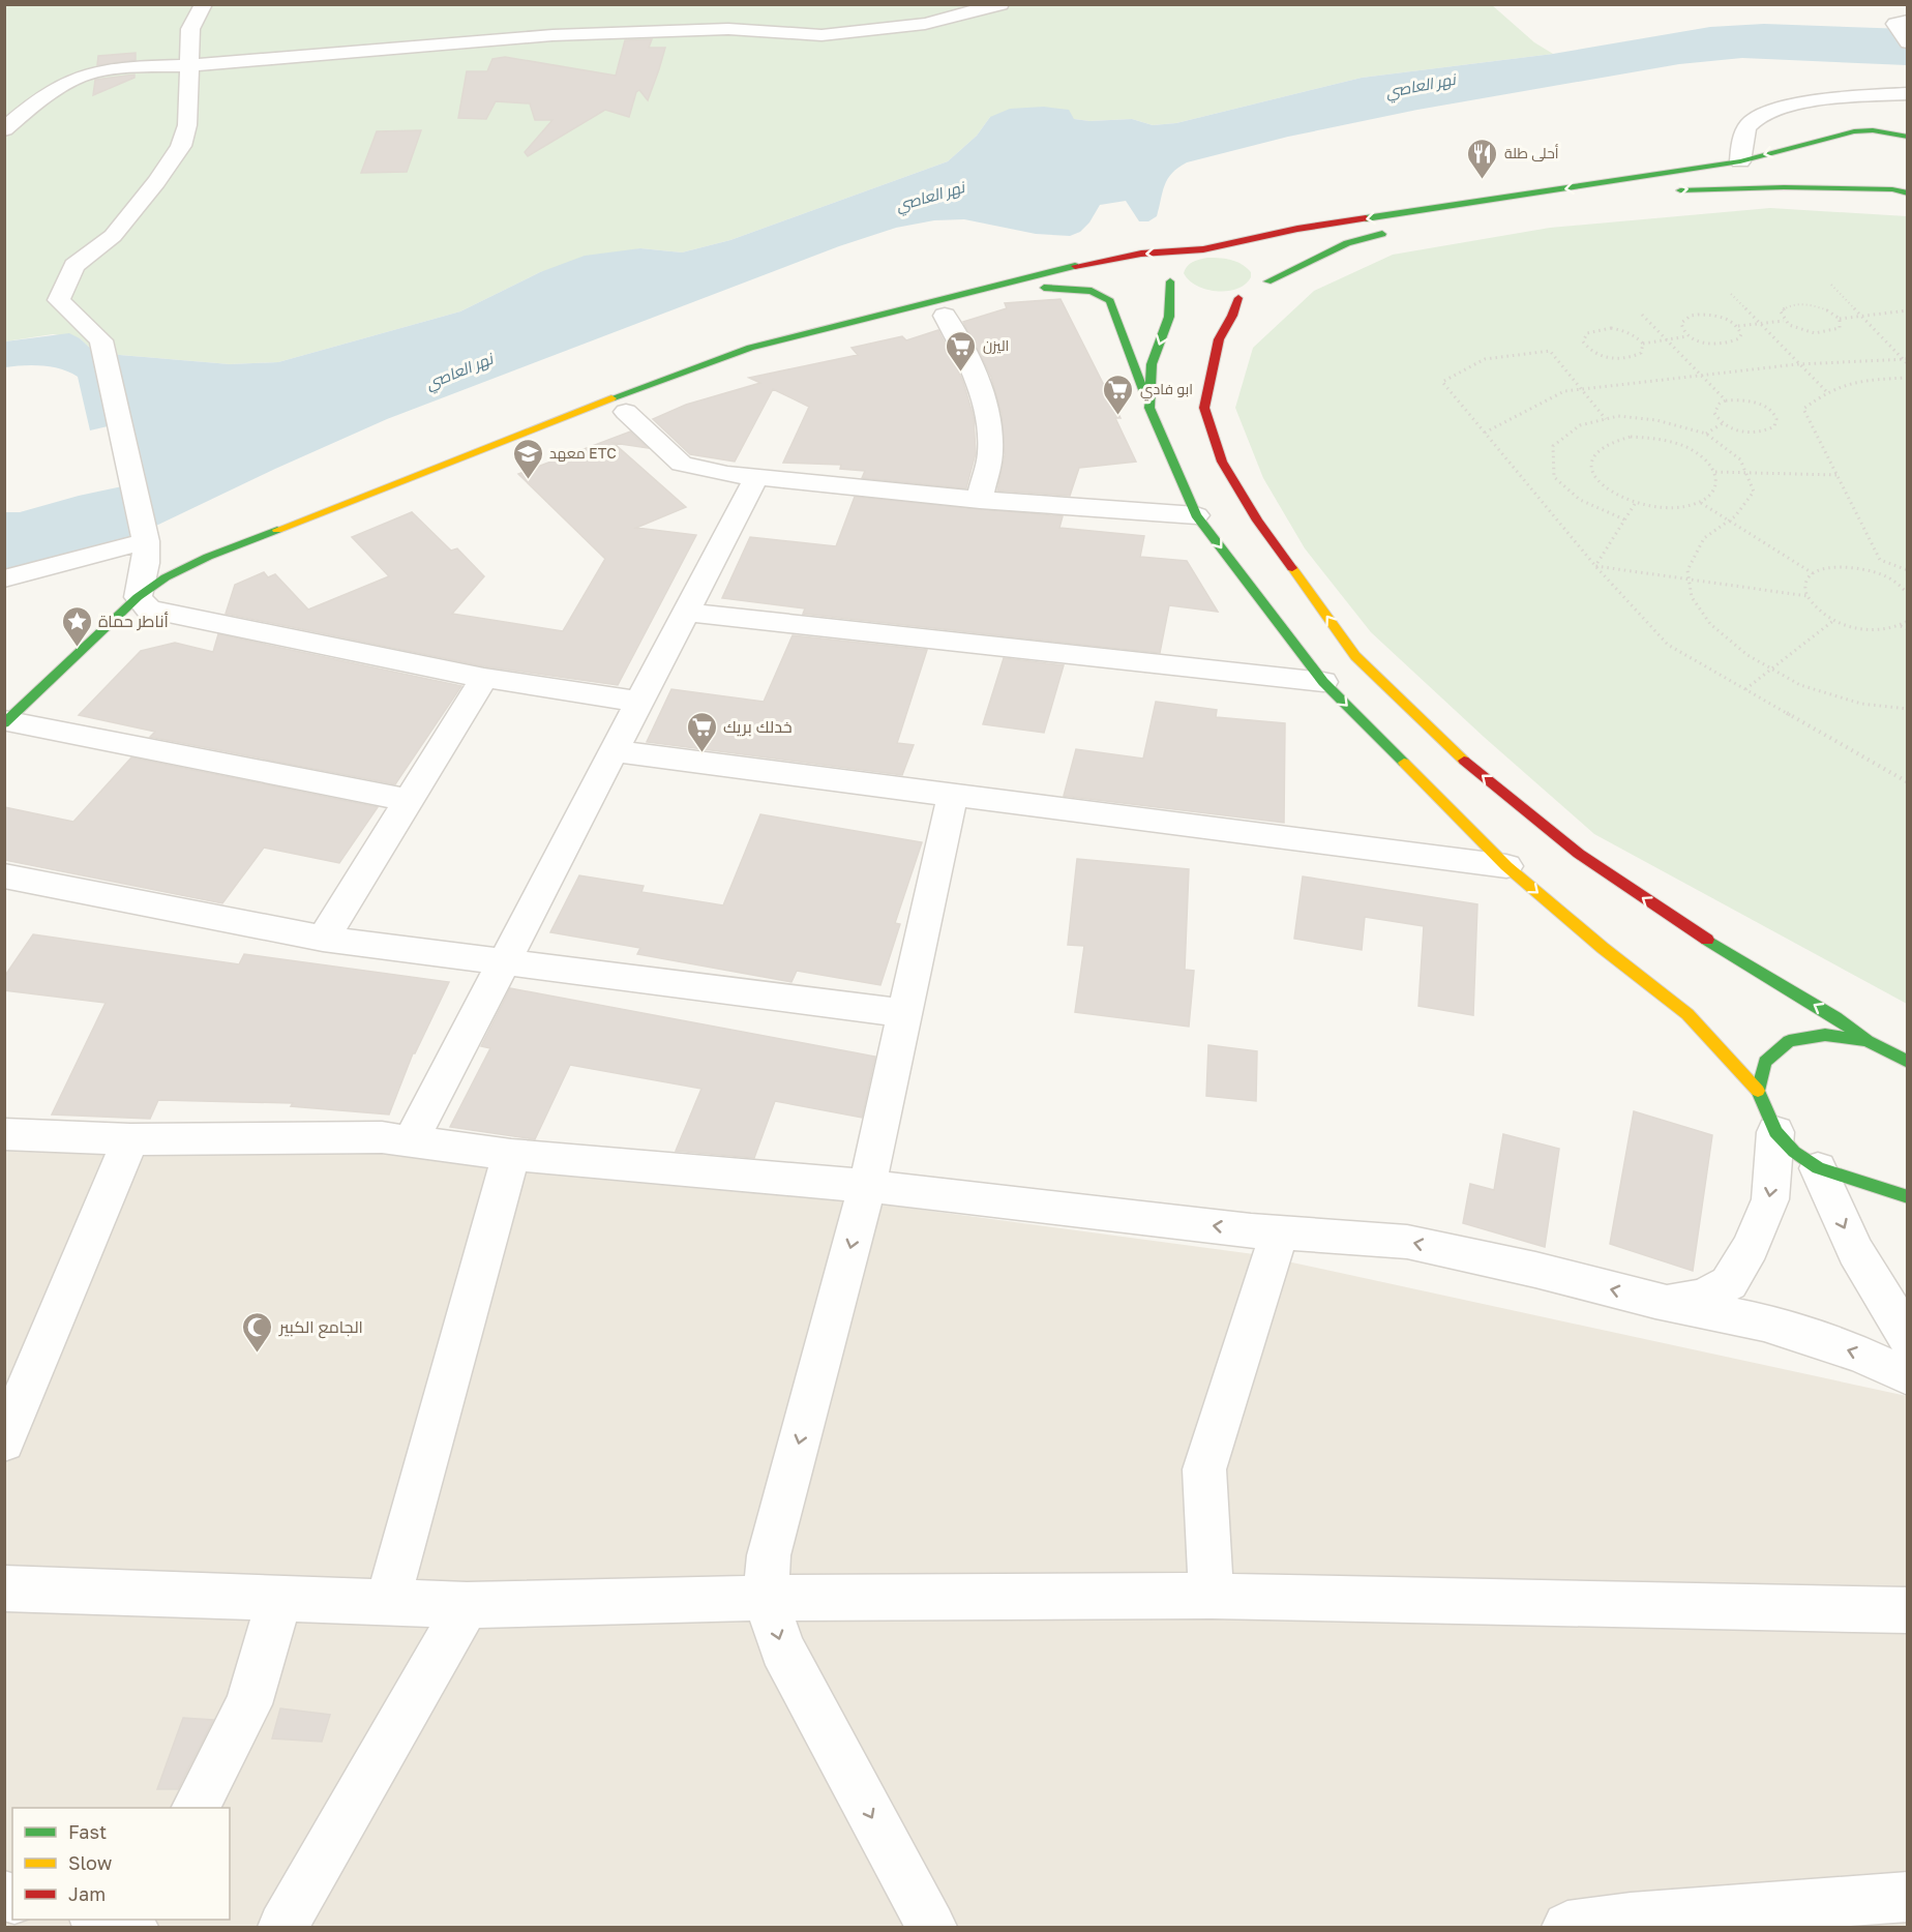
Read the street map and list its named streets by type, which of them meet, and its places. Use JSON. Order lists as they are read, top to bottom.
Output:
{
  "water": ["نهر العاصي"],
  "places": {
    "restaurant": ["أحلى طلة"],
    "supermarket": ["اليزن", "ابو فادي", "خدلك بريك"],
    "school or university": ["معهد ETC"],
    "place": ["أناطر حماة"],
    "mosque": ["الجامع الكبير"]
  },
  "legend": ["Fast", "Slow", "Jam"]
}
